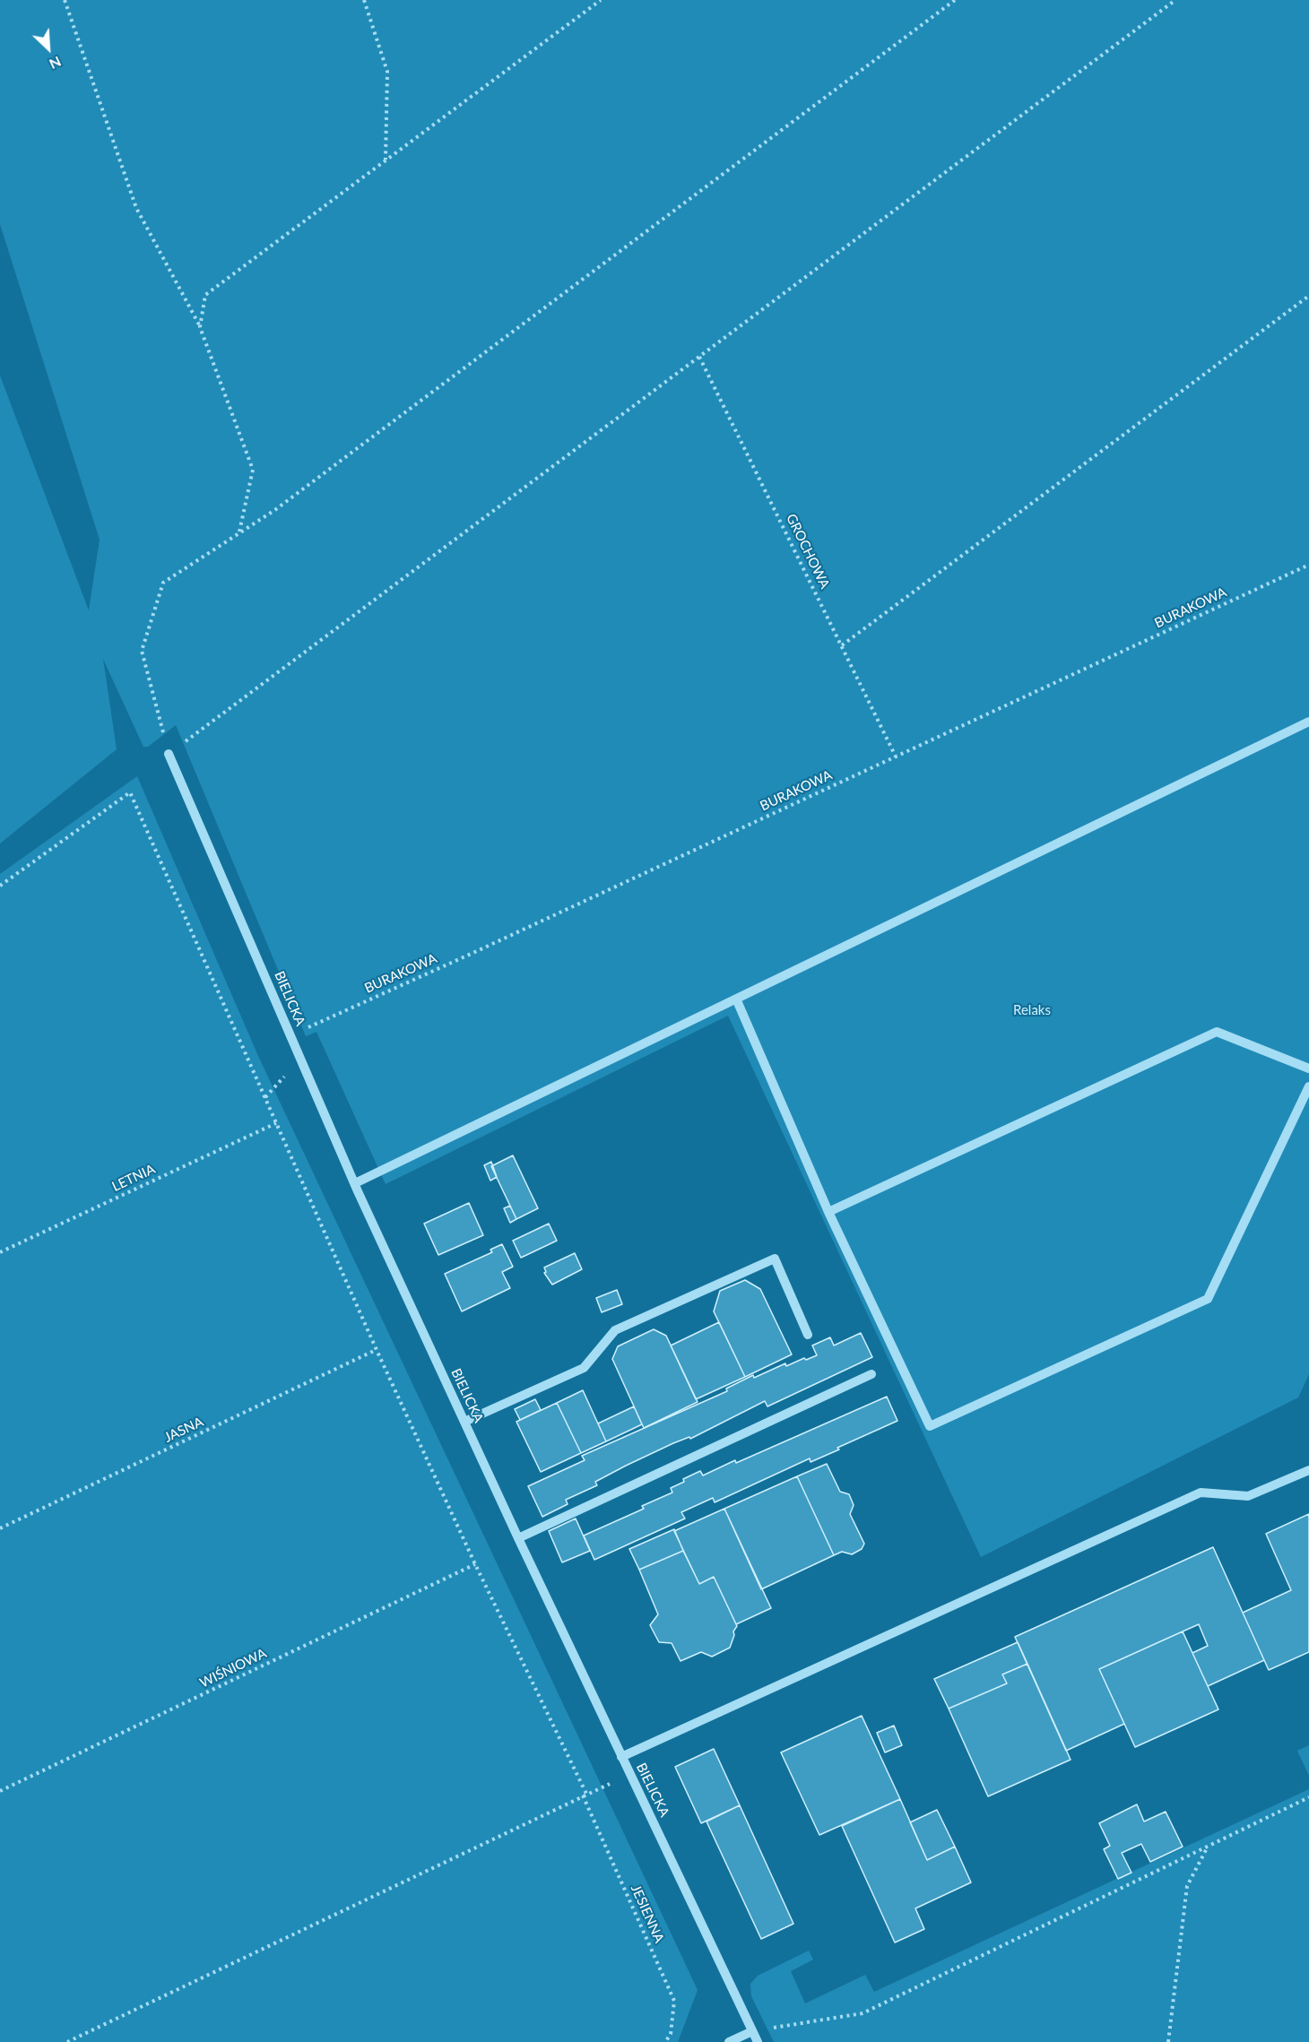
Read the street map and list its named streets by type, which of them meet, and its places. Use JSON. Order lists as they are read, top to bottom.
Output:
{
  "streets": {
    "street": ["BIELICKA"],
    "path": [
      "GROCHOWA",
      "BURAKOWA",
      "LETNIA",
      "JASNA",
      "WIŚNIOWA",
      "JESIENNA"
    ]
  },
  "crossings": [
    ["GROCHOWA", "BURAKOWA"],
    ["BURAKOWA", "BIELICKA"],
    ["LETNIA", "JESIENNA"],
    ["JASNA", "JESIENNA"],
    ["WIŚNIOWA", "JESIENNA"]
  ],
  "parks": ["Relaks"],
  "north": "bottom right"
}
